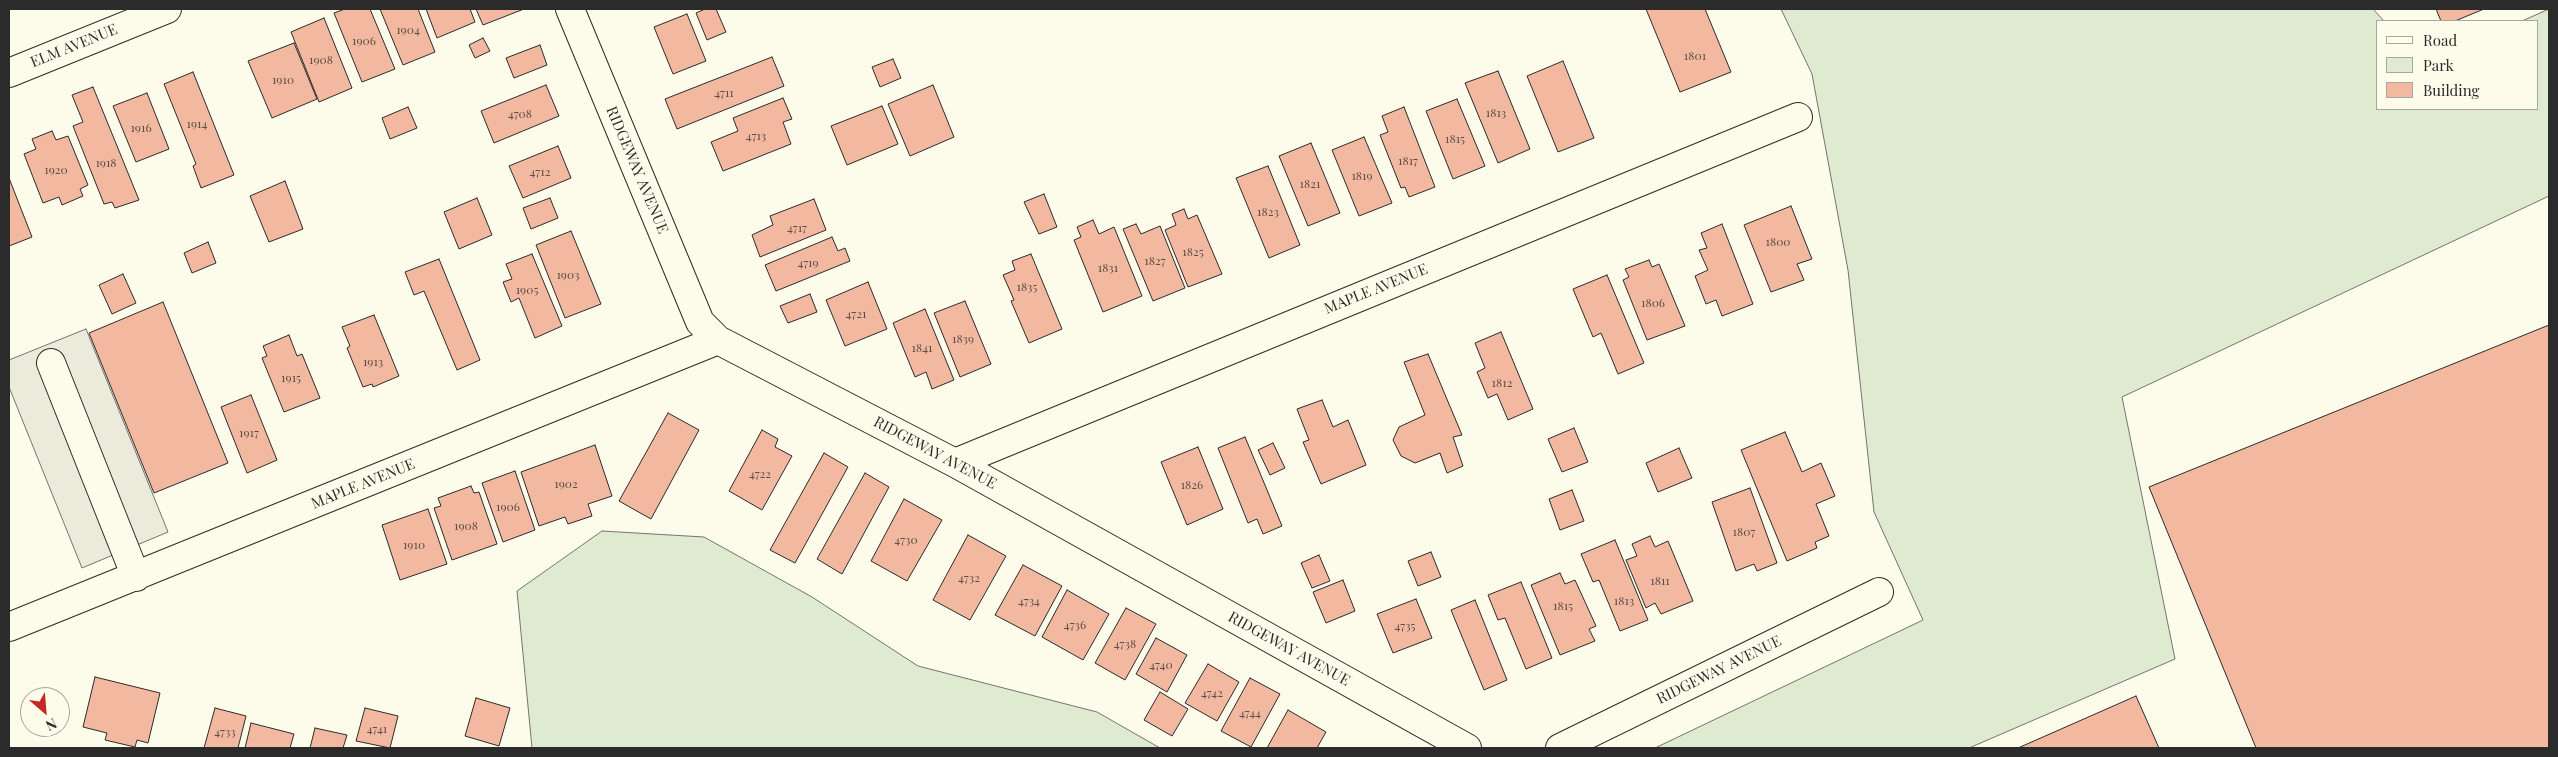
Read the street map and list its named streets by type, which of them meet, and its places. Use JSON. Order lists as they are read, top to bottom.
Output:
{
  "streets": {
    "street": ["ELM AVENUE", "RIDGEWAY AVENUE", "MAPLE AVENUE"]
  },
  "crossings": [
    ["RIDGEWAY AVENUE", "MAPLE AVENUE"]
  ],
  "house_numbers": [
    "1904",
    "1906",
    "1801",
    "1908",
    "1910",
    "4711",
    "1813",
    "4708",
    "1914",
    "1916",
    "4713",
    "1815",
    "1817",
    "1918",
    "1920",
    "4712",
    "1819",
    "1821",
    "1823",
    "4717",
    "1800",
    "1825",
    "1827",
    "4719",
    "1831",
    "1903",
    "1835",
    "1905",
    "1806",
    "4721",
    "1839",
    "1841",
    "1913",
    "1915",
    "1812",
    "1917",
    "4722",
    "1902",
    "1826",
    "1906",
    "1908",
    "1807",
    "4730",
    "1910",
    "4732",
    "1811",
    "4734",
    "1813",
    "1815",
    "4736",
    "4735",
    "4738",
    "4740",
    "4742",
    "4744",
    "4741",
    "4733"
  ],
  "legend": ["Road", "Park", "Building"],
  "north": "bottom right"
}
